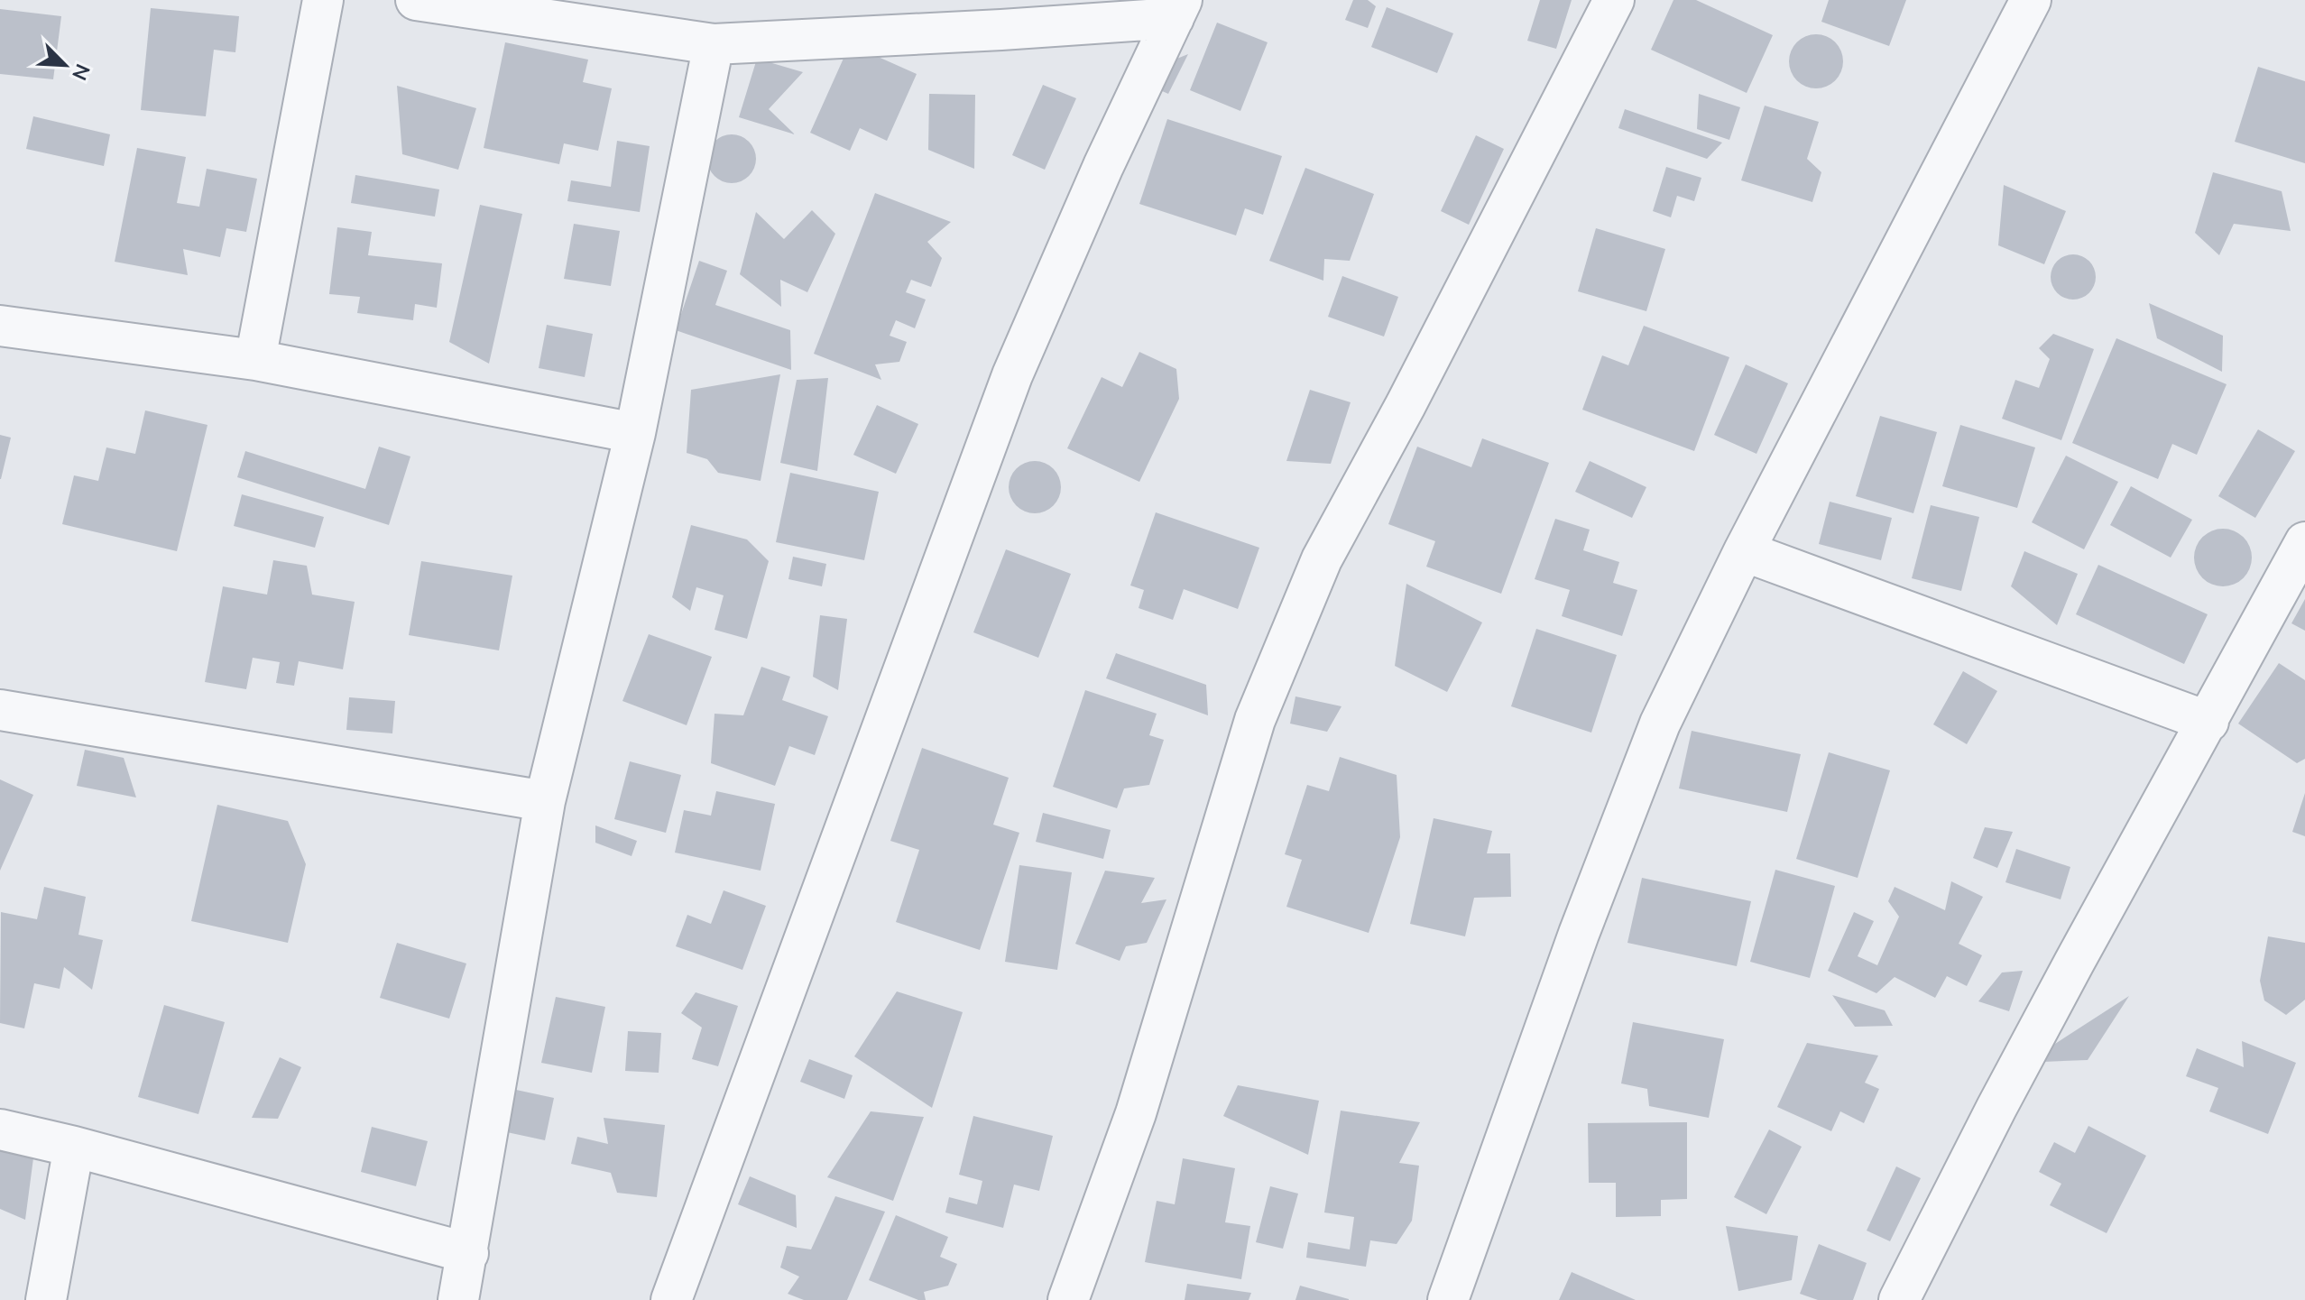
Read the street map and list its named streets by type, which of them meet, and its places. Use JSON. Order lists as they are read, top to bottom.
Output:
{
  "north": "bottom right"
}
